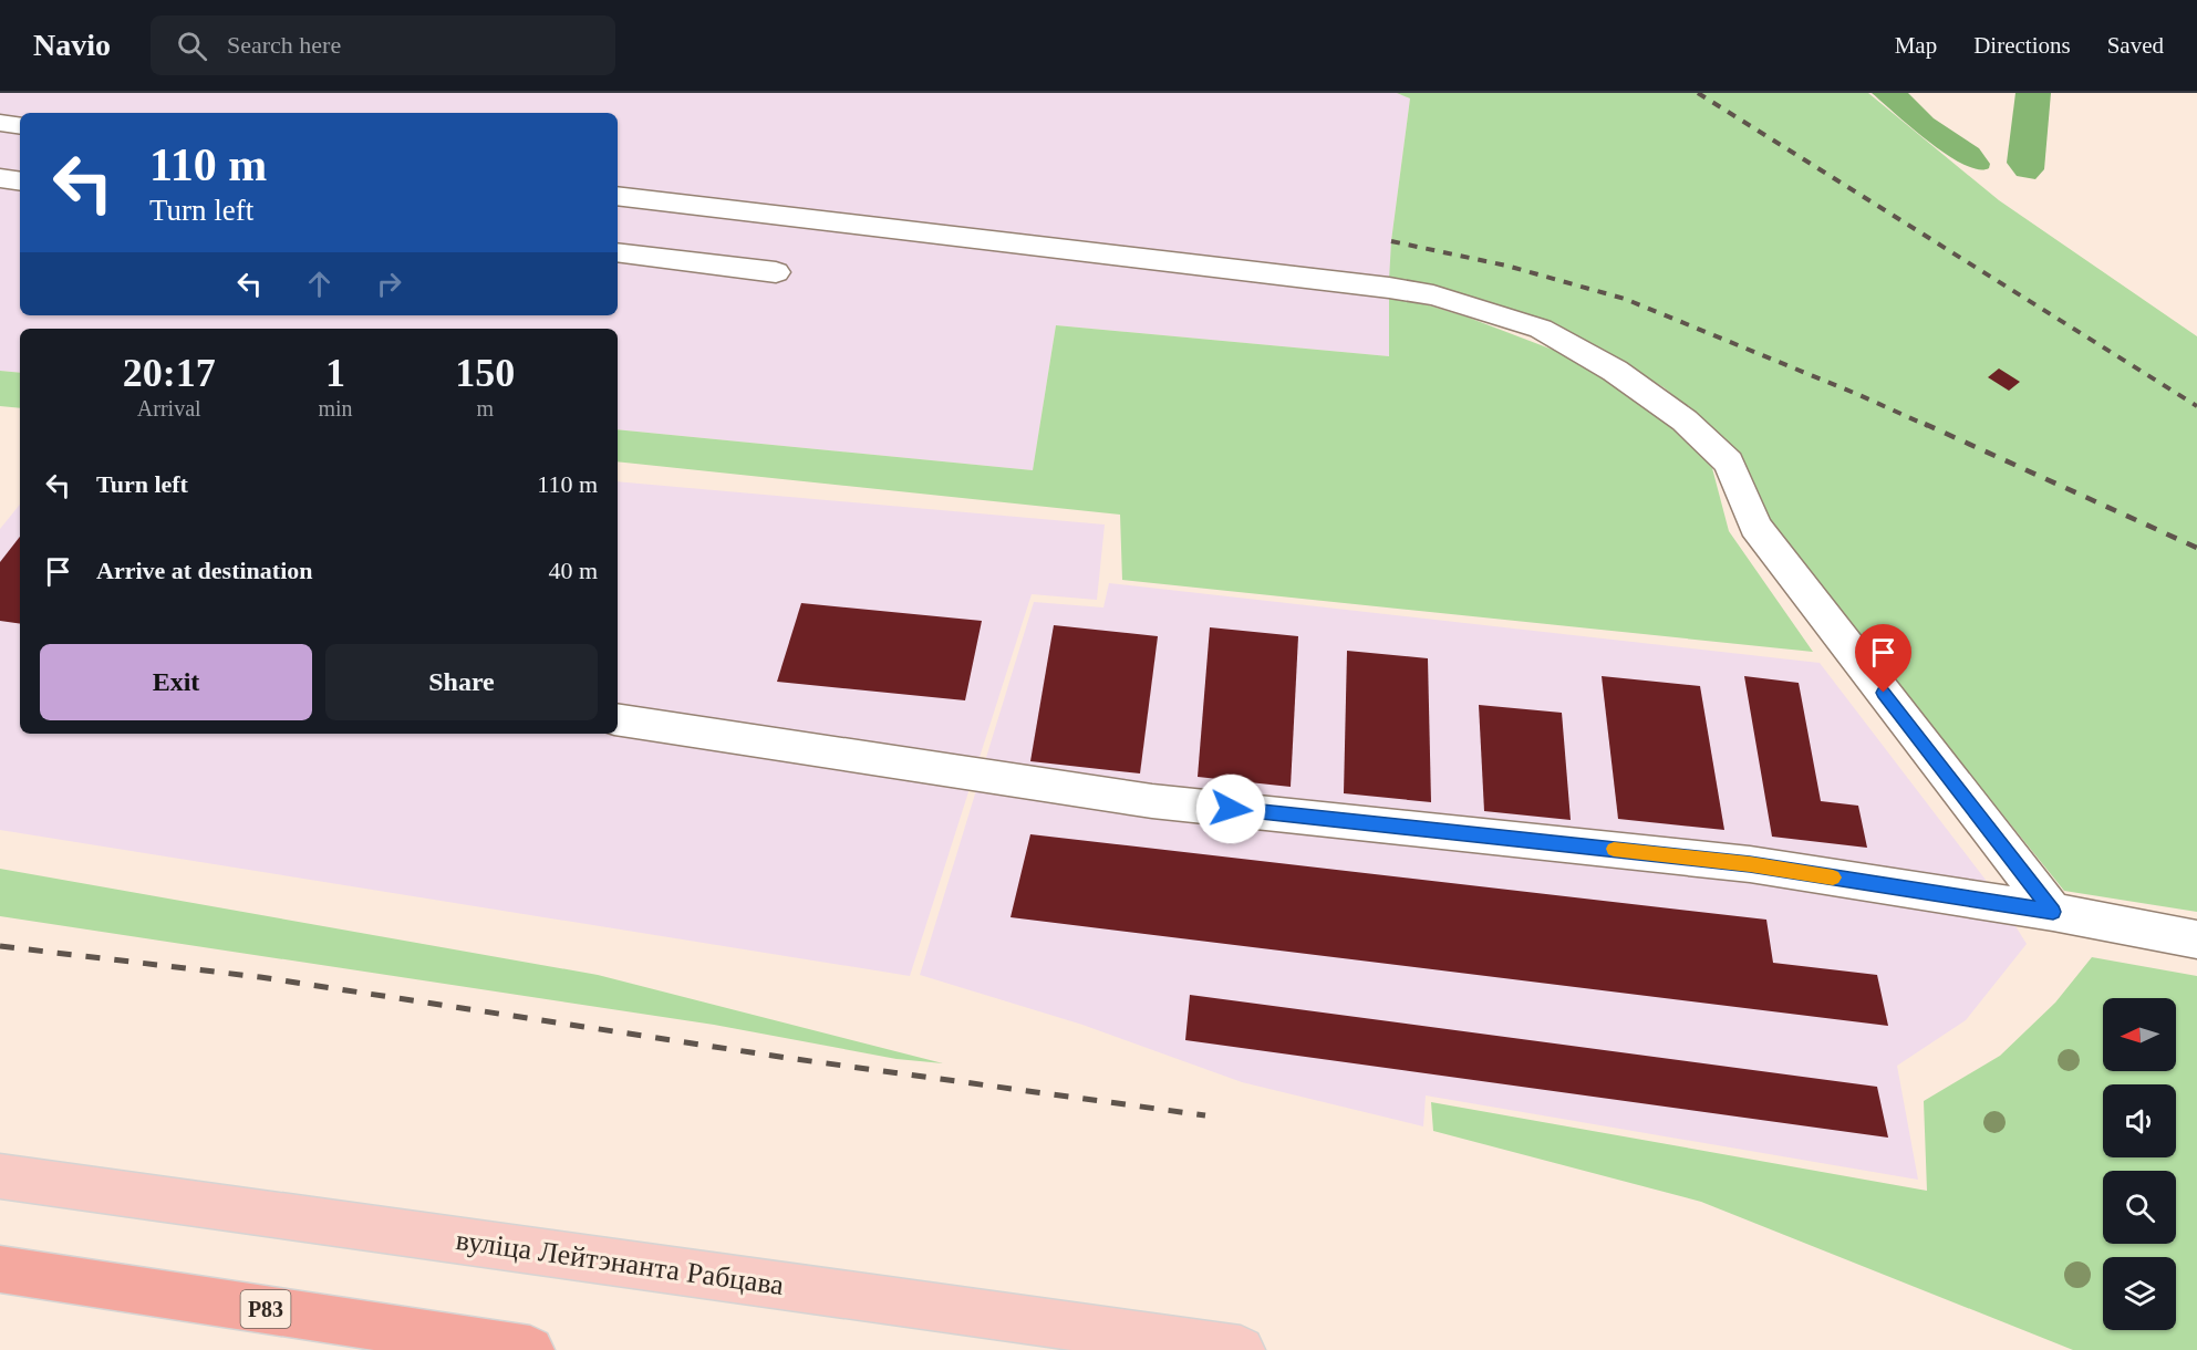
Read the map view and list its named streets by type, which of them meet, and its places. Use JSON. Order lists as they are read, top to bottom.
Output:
{
  "streets": {
    "highway": ["Р83"],
    "main road": ["вуліца Лейтэнанта Рабцава"]
  },
  "north": "left",
  "page": {
    "header": "Navio",
    "search": "Search here",
    "nav": ["Map", "Directions", "Saved"],
    "turn": ["110 m", "Turn left"],
    "eta": [
      "20:17",
      "Arrival",
      "1",
      "min",
      "150",
      "m"
    ],
    "list": [
      {
        "name": "Turn left",
        "value": "110 m"
      },
      {
        "name": "Arrive at destination",
        "value": "40 m"
      }
    ],
    "buttons": ["Exit", "Share"]
  }
}
